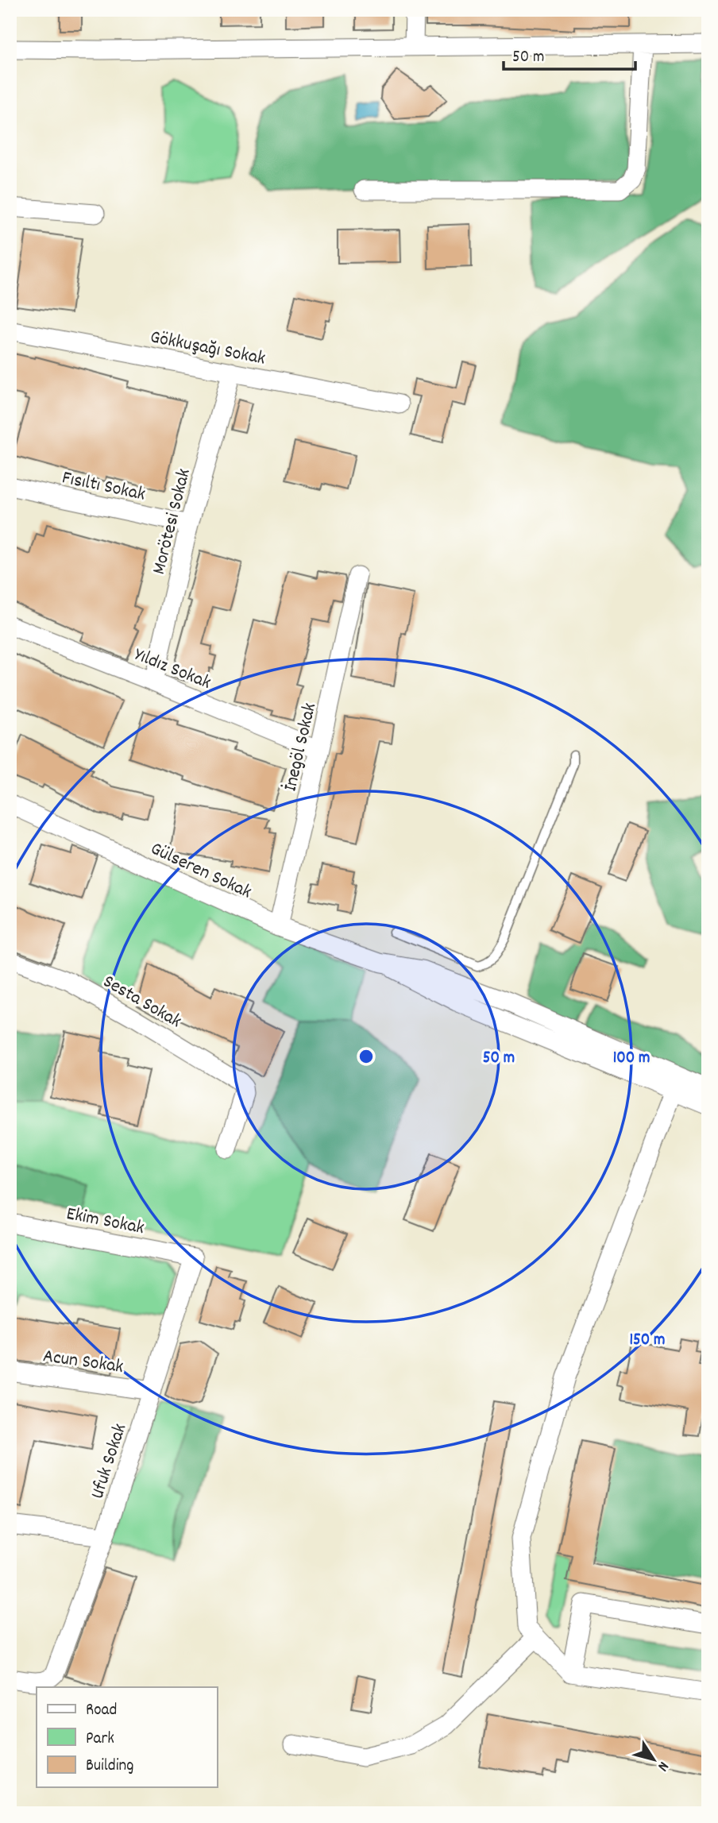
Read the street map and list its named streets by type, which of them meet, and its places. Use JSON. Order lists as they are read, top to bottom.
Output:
{
  "streets": {
    "street": [
      "Gökkuşağı Sokak",
      "Fısıltı Sokak",
      "Morötesi Sokak",
      "Yıldız Sokak",
      "İnegöl Sokak",
      "Gülseren Sokak",
      "Sesta Sokak",
      "Ekim Sokak",
      "Acun Sokak",
      "Ufuk Sokak"
    ]
  },
  "crossings": [
    ["Gökkuşağı Sokak", "Morötesi Sokak"],
    ["Fısıltı Sokak", "Morötesi Sokak"],
    ["Morötesi Sokak", "Yıldız Sokak"],
    ["Yıldız Sokak", "İnegöl Sokak"],
    ["İnegöl Sokak", "Gülseren Sokak"],
    ["Ekim Sokak", "Ufuk Sokak"],
    ["Acun Sokak", "Ufuk Sokak"]
  ],
  "legend": ["Road", "Park", "Building"],
  "scale_bar": "50 m",
  "north": "bottom right",
  "rings": ["50 m", "100 m", "150 m"]
}
